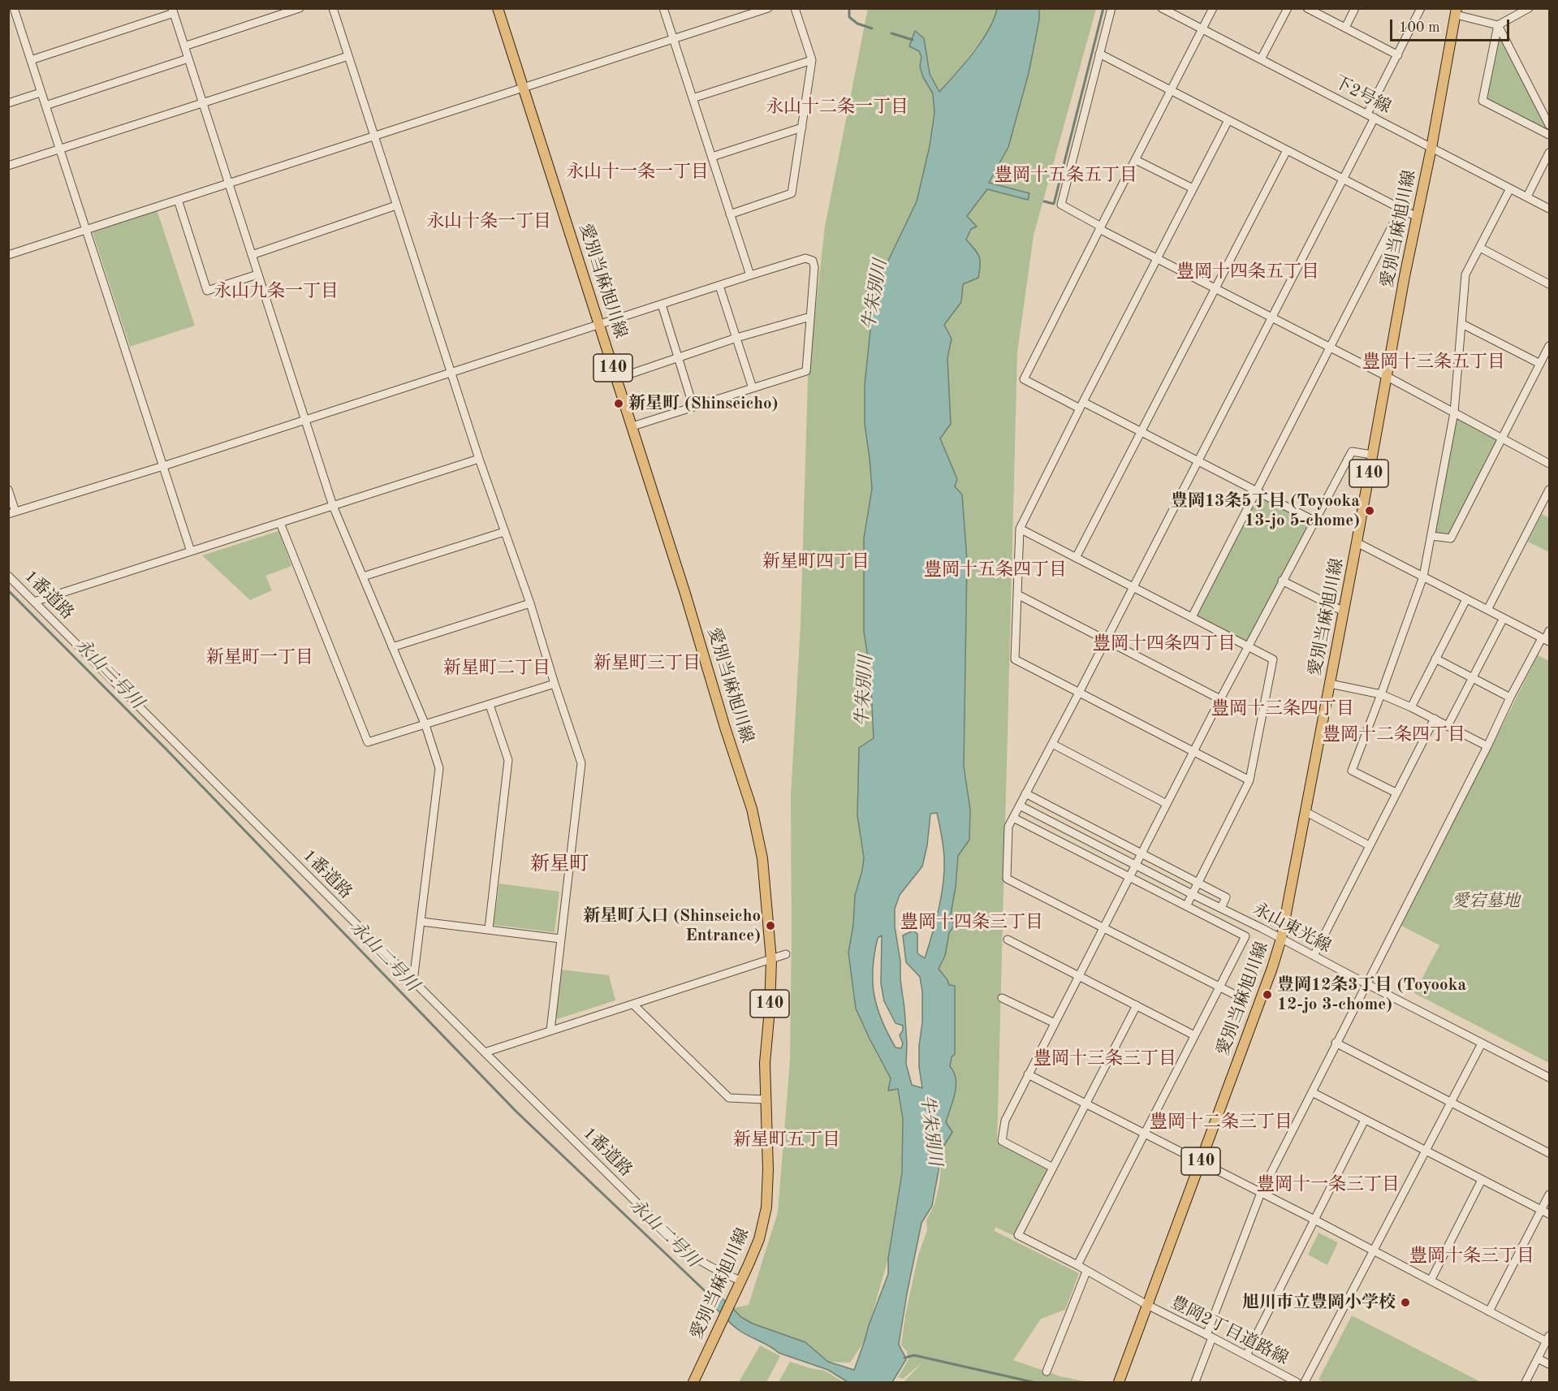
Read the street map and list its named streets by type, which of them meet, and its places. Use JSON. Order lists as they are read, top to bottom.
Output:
{
  "streets": {
    "main road": ["愛別当麻旭川線", "140"],
    "street": [
      "下2号線",
      "1番道路",
      "永山東光線",
      "豊岡2丁目道路線"
    ]
  },
  "crossings": [
    ["下2号線", "愛別当麻旭川線"],
    ["愛別当麻旭川線", "1番道路"],
    ["愛別当麻旭川線", "永山東光線"],
    ["愛別当麻旭川線", "豊岡2丁目道路線"]
  ],
  "districts": [
    "永山十二条一丁目",
    "永山十一条一丁目",
    "豊岡十五条五丁目",
    "永山十条一丁目",
    "豊岡十四条五丁目",
    "永山九条一丁目",
    "豊岡十三条五丁目",
    "新星町四丁目",
    "豊岡十五条四丁目",
    "豊岡十四条四丁目",
    "新星町一丁目",
    "新星町三丁目",
    "新星町二丁目",
    "豊岡十三条四丁目",
    "豊岡十二条四丁目",
    "新星町",
    "豊岡十四条三丁目",
    "豊岡十三条三丁目",
    "豊岡十二条三丁目",
    "新星町五丁目",
    "豊岡十一条三丁目",
    "豊岡十条三丁目"
  ],
  "water": ["牛朱別川", "永山二号川"],
  "parks": ["愛宕墓地"],
  "places": [
    "新星町 (Shinseicho)",
    "豊岡13条5丁目 (Toyooka 13-jo 5-chome)",
    "新星町入口 (Shinseicho Entrance)",
    "豊岡12条3丁目 (Toyooka 12-jo 3-chome)",
    "旭川市立豊岡小学校"
  ],
  "scale_bar": "100 m"
}
